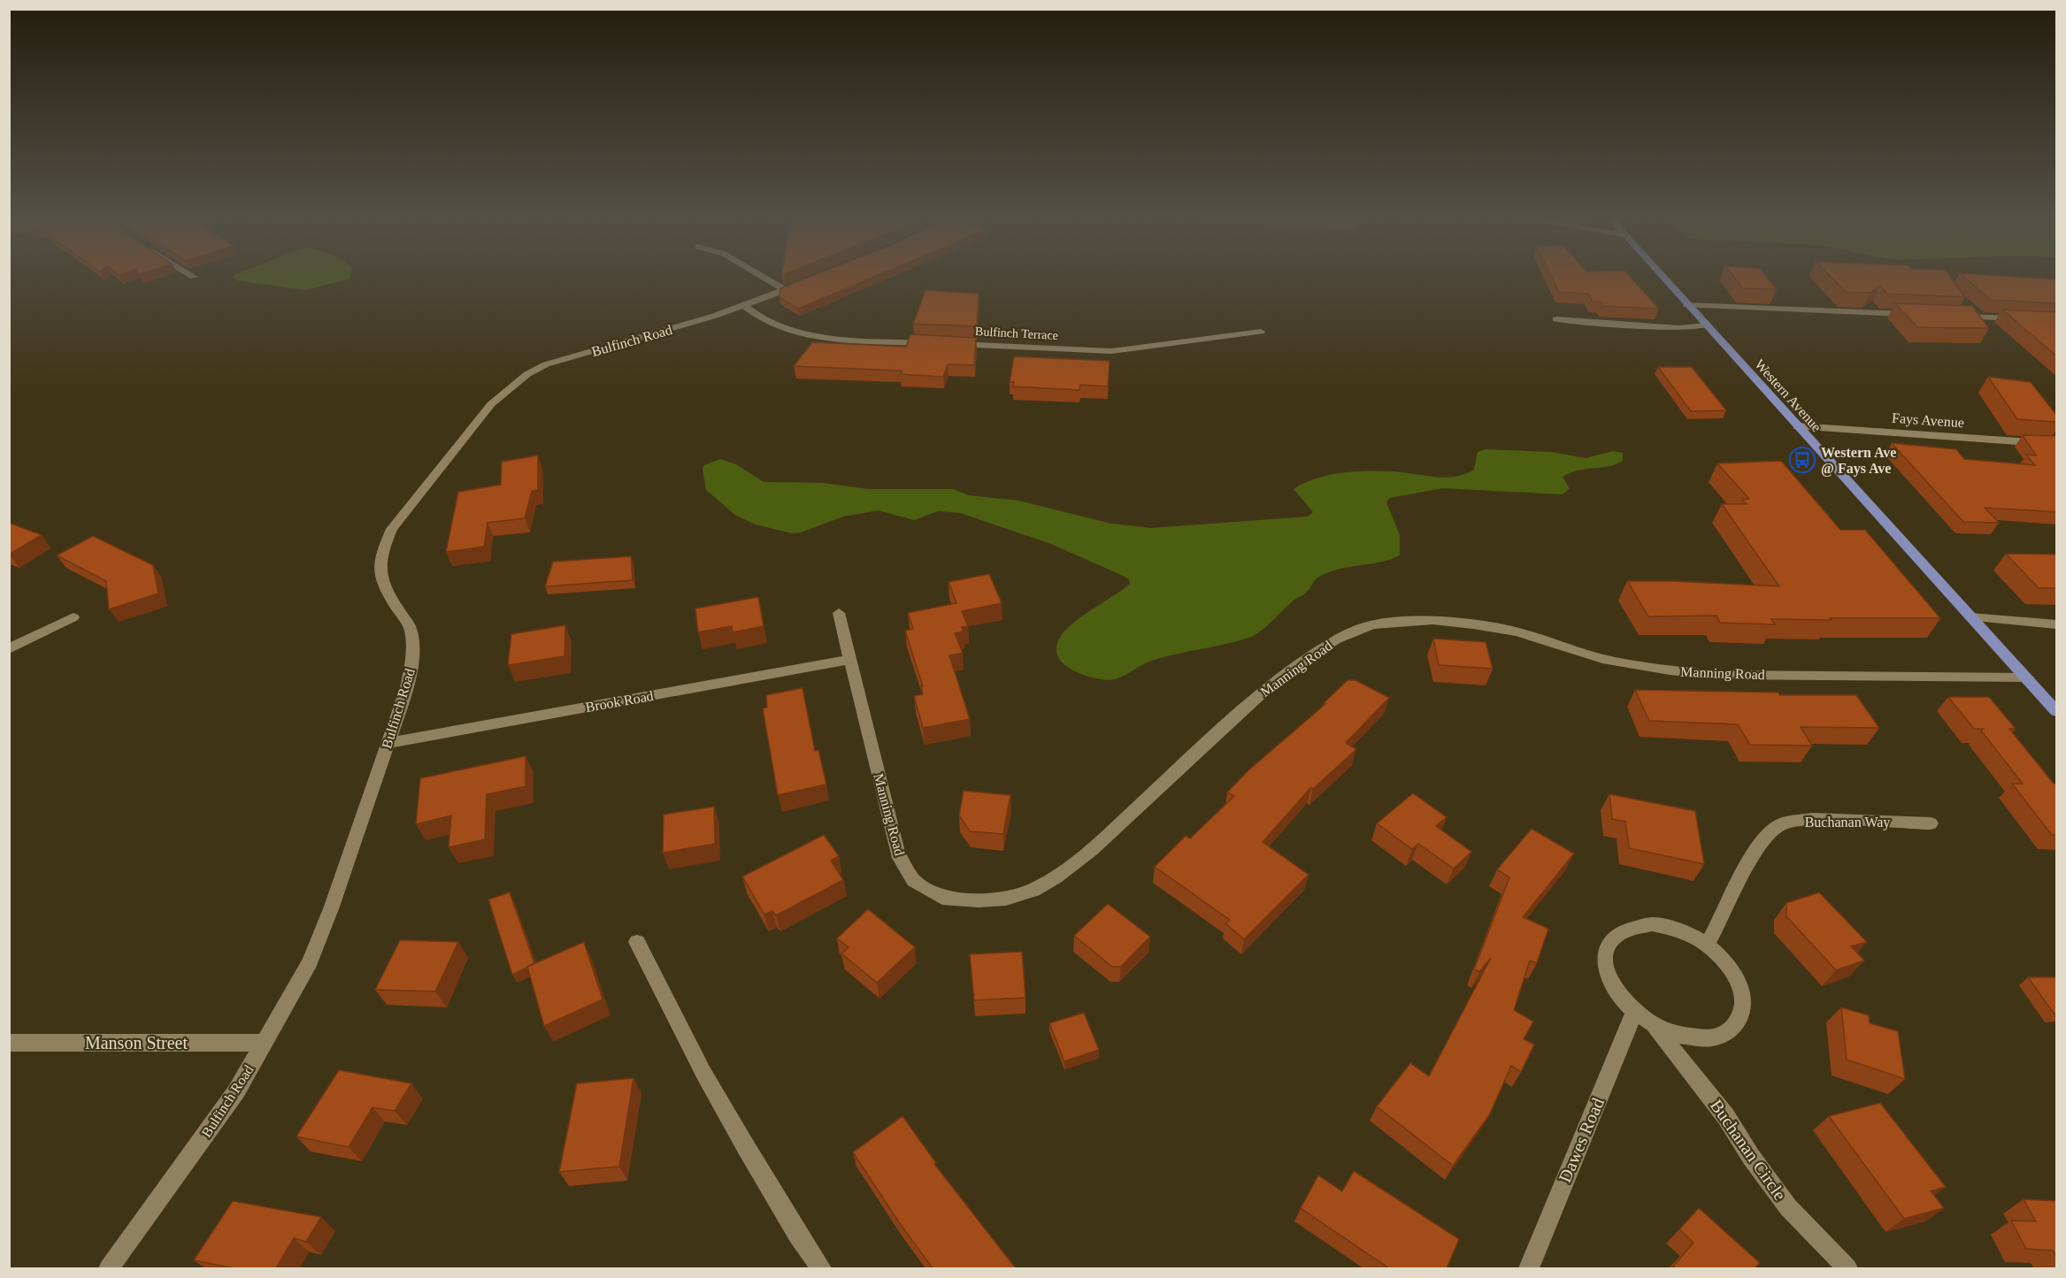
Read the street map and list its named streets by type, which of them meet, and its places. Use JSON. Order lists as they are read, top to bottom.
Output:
{
  "streets": {
    "main road": ["Western Avenue"],
    "street": [
      "Bulfinch Terrace",
      "Bulfinch Road",
      "Fays Avenue",
      "Manning Road",
      "Brook Road",
      "Buchanan Way",
      "Manson Street",
      "Dawes Road",
      "Buchanan Circle"
    ]
  },
  "crossings": [
    ["Bulfinch Terrace", "Bulfinch Road"],
    ["Bulfinch Road", "Brook Road"],
    ["Bulfinch Road", "Manson Street"],
    ["Western Avenue", "Fays Avenue"],
    ["Western Avenue", "Manning Road"],
    ["Manning Road", "Brook Road"],
    ["Buchanan Way", "Dawes Road"],
    ["Buchanan Way", "Buchanan Circle"],
    ["Dawes Road", "Buchanan Circle"]
  ],
  "places": {
    "bus stop": ["Western Ave @ Fays Ave"]
  }
}
